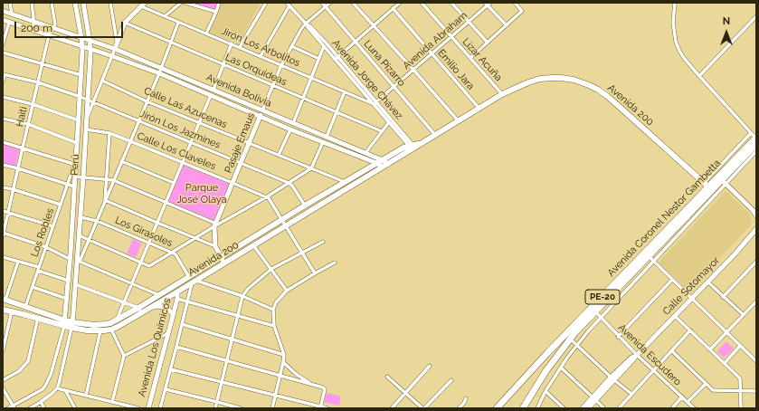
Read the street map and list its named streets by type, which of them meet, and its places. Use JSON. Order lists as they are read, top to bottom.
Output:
{
  "streets": {
    "highway": ["Avenida Coronel Nestor Gambetta", "PE-20"],
    "main road": ["Avenida 200"],
    "street": [
      "Avenida Abraham",
      "Jirón Los Arbolitos",
      "Lizar Acuña",
      "Luna Pizarro",
      "Las Orquideas",
      "Emilio Jara",
      "Avenida Jorge Chávez",
      "Avenida Bolivia",
      "Calle Las Azucenas",
      "Haiti",
      "Jirón Los Jazmines",
      "Pasaje Emaus",
      "Calle Los Claveles",
      "Perú",
      "Los Girasoles",
      "Los Robles",
      "Calle Sotomayor",
      "Avenida Los Químicos",
      "Avenida Escudero"
    ]
  },
  "crossings": [
    ["Avenida Abraham", "Jirón Los Arbolitos"],
    ["Avenida Abraham", "Lizar Acuña"],
    ["Avenida Abraham", "Luna Pizarro"],
    ["Avenida Abraham", "Emilio Jara"],
    ["Avenida Abraham", "Avenida Jorge Chávez"],
    ["Jirón Los Arbolitos", "Avenida Jorge Chávez"],
    ["Jirón Los Arbolitos", "Pasaje Emaus"],
    ["Lizar Acuña", "Avenida 200"],
    ["Luna Pizarro", "Avenida 200"],
    ["Luna Pizarro", "Pasaje Emaus"],
    ["Las Orquideas", "Pasaje Emaus"],
    ["Emilio Jara", "Avenida 200"],
    ["Avenida Jorge Chávez", "Avenida 200"],
    ["Avenida Jorge Chávez", "Pasaje Emaus"],
    ["Avenida Bolivia", "Avenida 200"],
    ["Avenida Bolivia", "Haiti"],
    ["Avenida Bolivia", "Pasaje Emaus"],
    ["Avenida Bolivia", "Perú"],
    ["Avenida 200", "Calle Las Azucenas"],
    ["Avenida 200", "Jirón Los Jazmines"],
    ["Avenida 200", "Pasaje Emaus"],
    ["Avenida 200", "Calle Los Claveles"],
    ["Avenida 200", "Perú"],
    ["Avenida 200", "Avenida Coronel Nestor Gambetta"],
    ["Avenida 200", "Los Girasoles"],
    ["Avenida 200", "Los Robles"],
    ["Avenida 200", "Avenida Los Químicos"],
    ["Calle Las Azucenas", "Pasaje Emaus"],
    ["Haiti", "Jirón Los Jazmines"],
    ["Jirón Los Jazmines", "Pasaje Emaus"],
    ["Jirón Los Jazmines", "Perú"],
    ["Pasaje Emaus", "Calle Los Claveles"],
    ["Calle Los Claveles", "Perú"],
    ["Perú", "Los Girasoles"],
    ["Perú", "Los Robles"],
    ["Avenida Coronel Nestor Gambetta", "Avenida Escudero"],
    ["Calle Sotomayor", "Avenida Escudero"]
  ],
  "parks": ["Parque José Olaya"],
  "scale_bar": "200 m",
  "north": "top"
}
